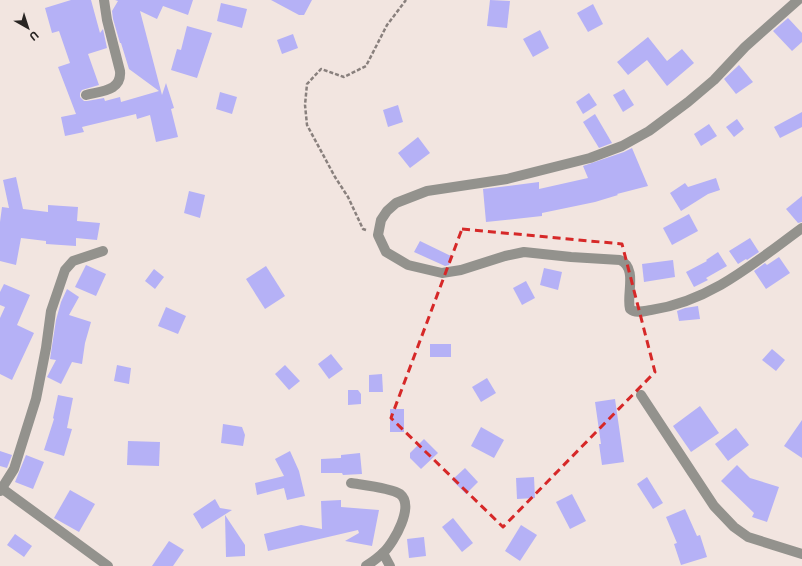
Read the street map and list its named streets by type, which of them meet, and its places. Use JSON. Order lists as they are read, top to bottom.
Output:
{
  "north": "bottom right"
}
